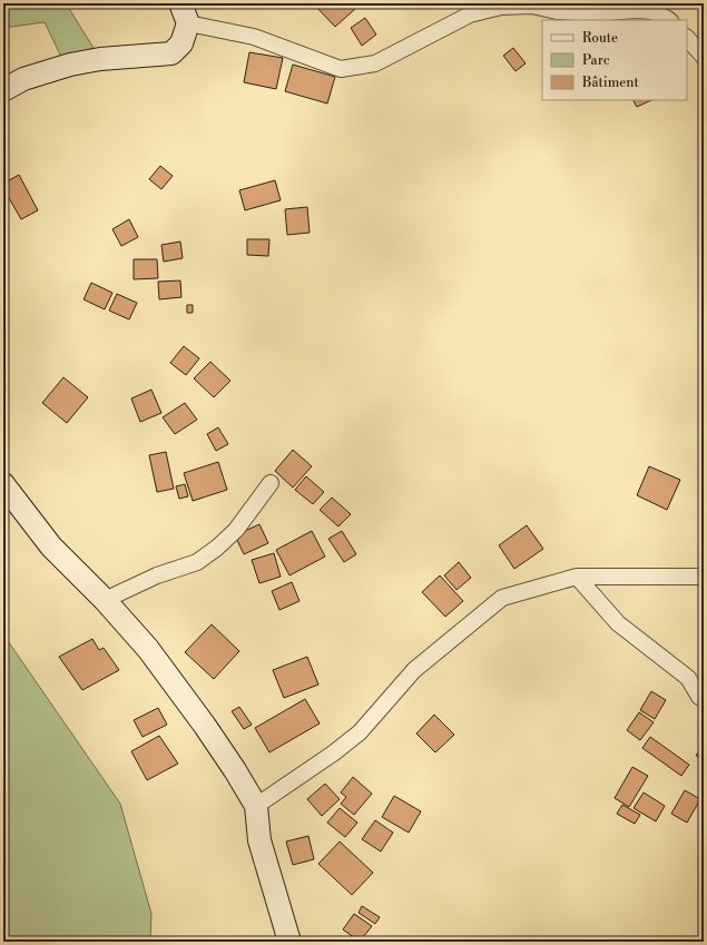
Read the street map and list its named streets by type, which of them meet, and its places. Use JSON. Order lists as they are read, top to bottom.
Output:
{
  "legend": ["Route", "Parc", "Bâtiment"]
}
